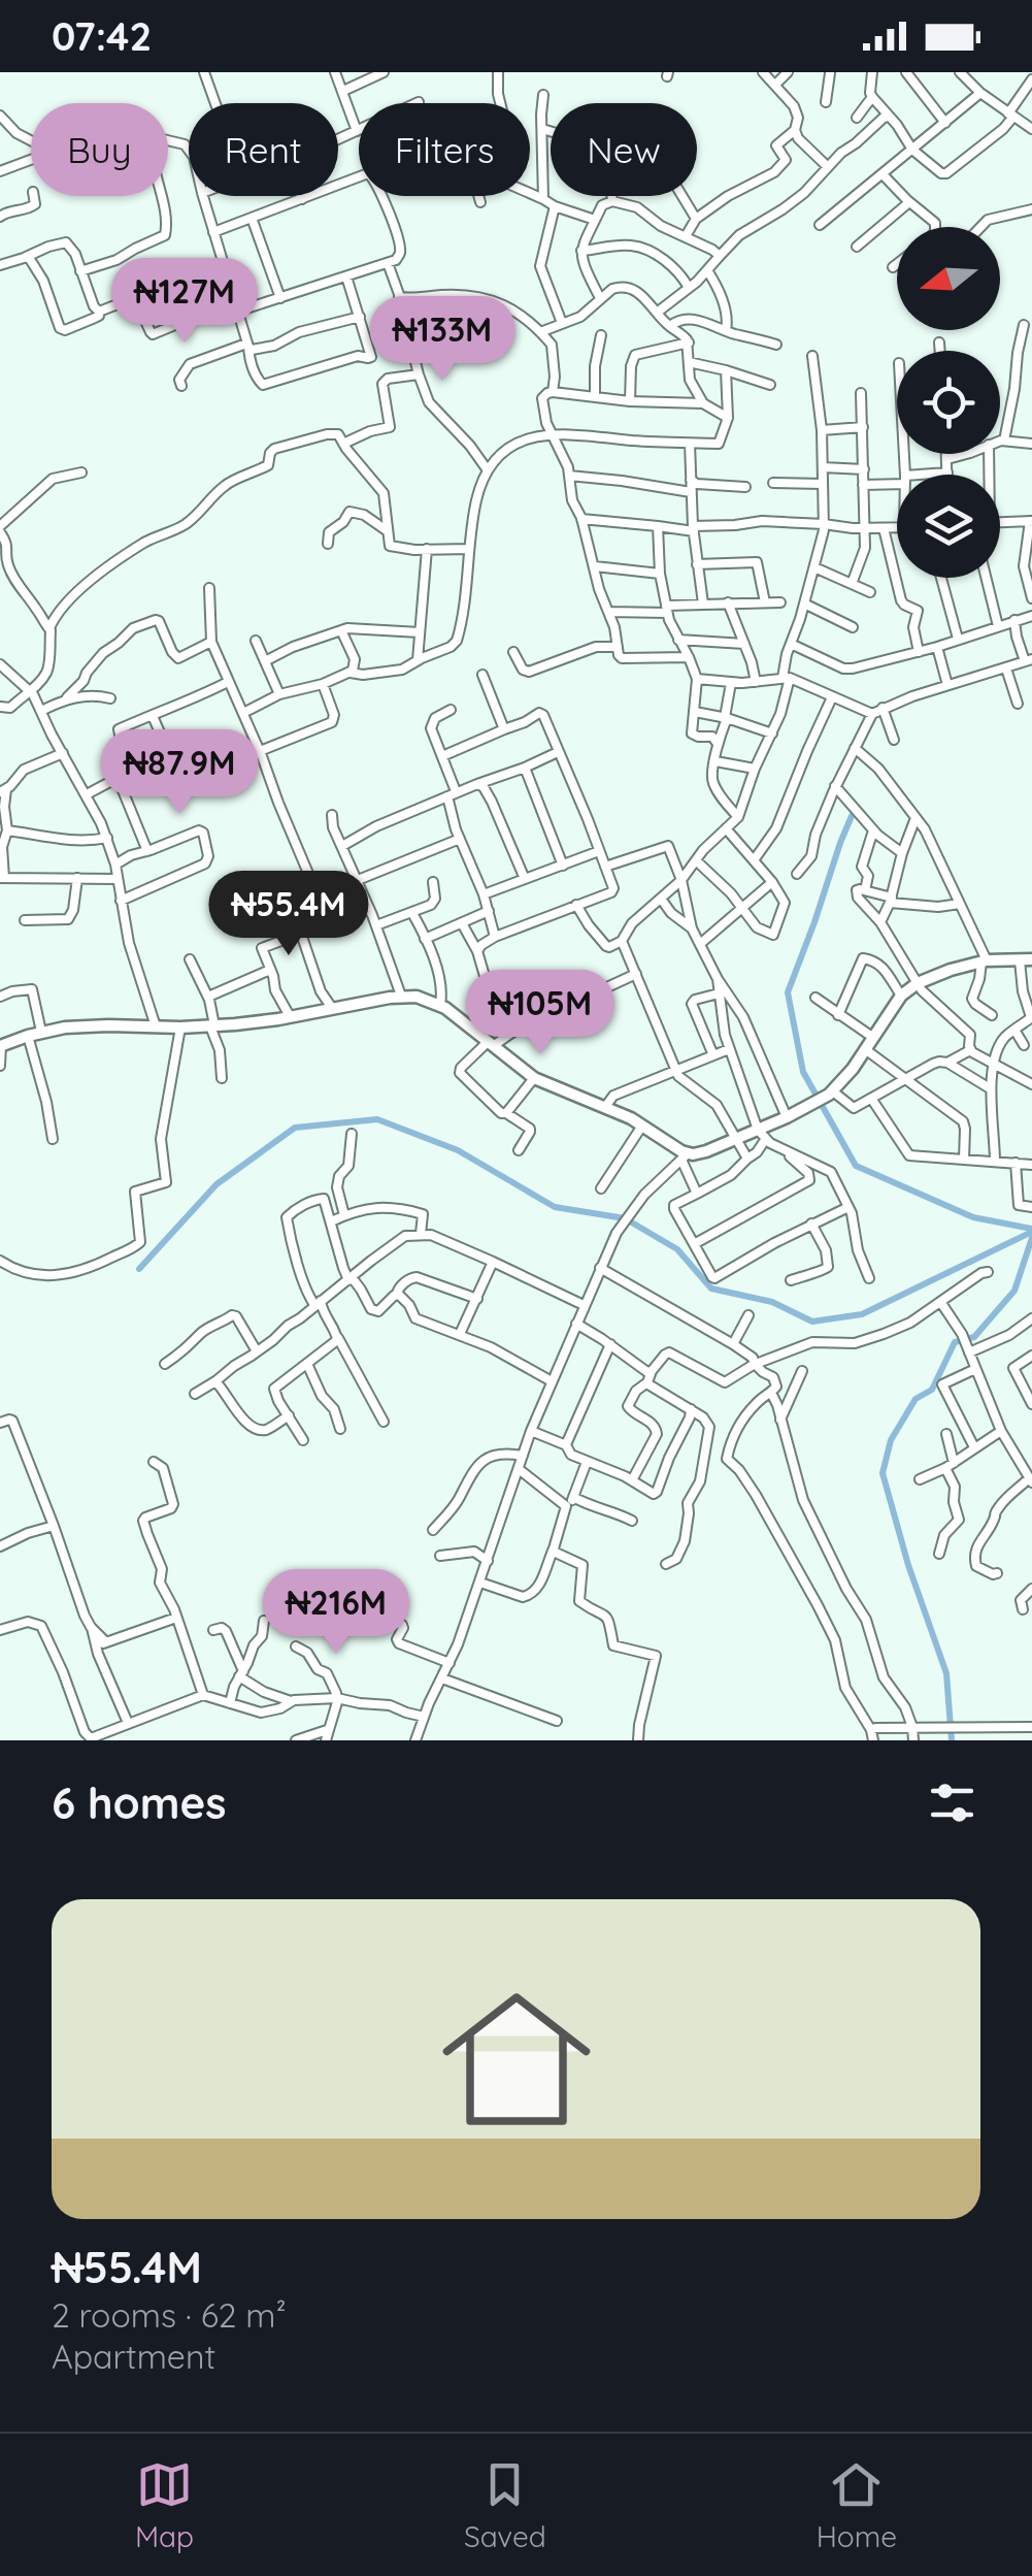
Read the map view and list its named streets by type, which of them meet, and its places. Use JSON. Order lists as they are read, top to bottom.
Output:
{
  "north": "left",
  "page": {
    "status": "07:42",
    "chip": [
      "Buy",
      "Rent",
      "Filters",
      "New"
    ],
    "price": [
      "₦127M",
      "₦133M",
      "₦87.9M",
      "₦55.4M",
      "₦105M",
      "₦216M"
    ],
    "heading": "6 homes",
    "list": [
      {
        "name": "₦55.4M",
        "note": "2 rooms · 62 m² · Apartment"
      }
    ],
    "tabs": ["Map", "Saved", "Home"]
  }
}
